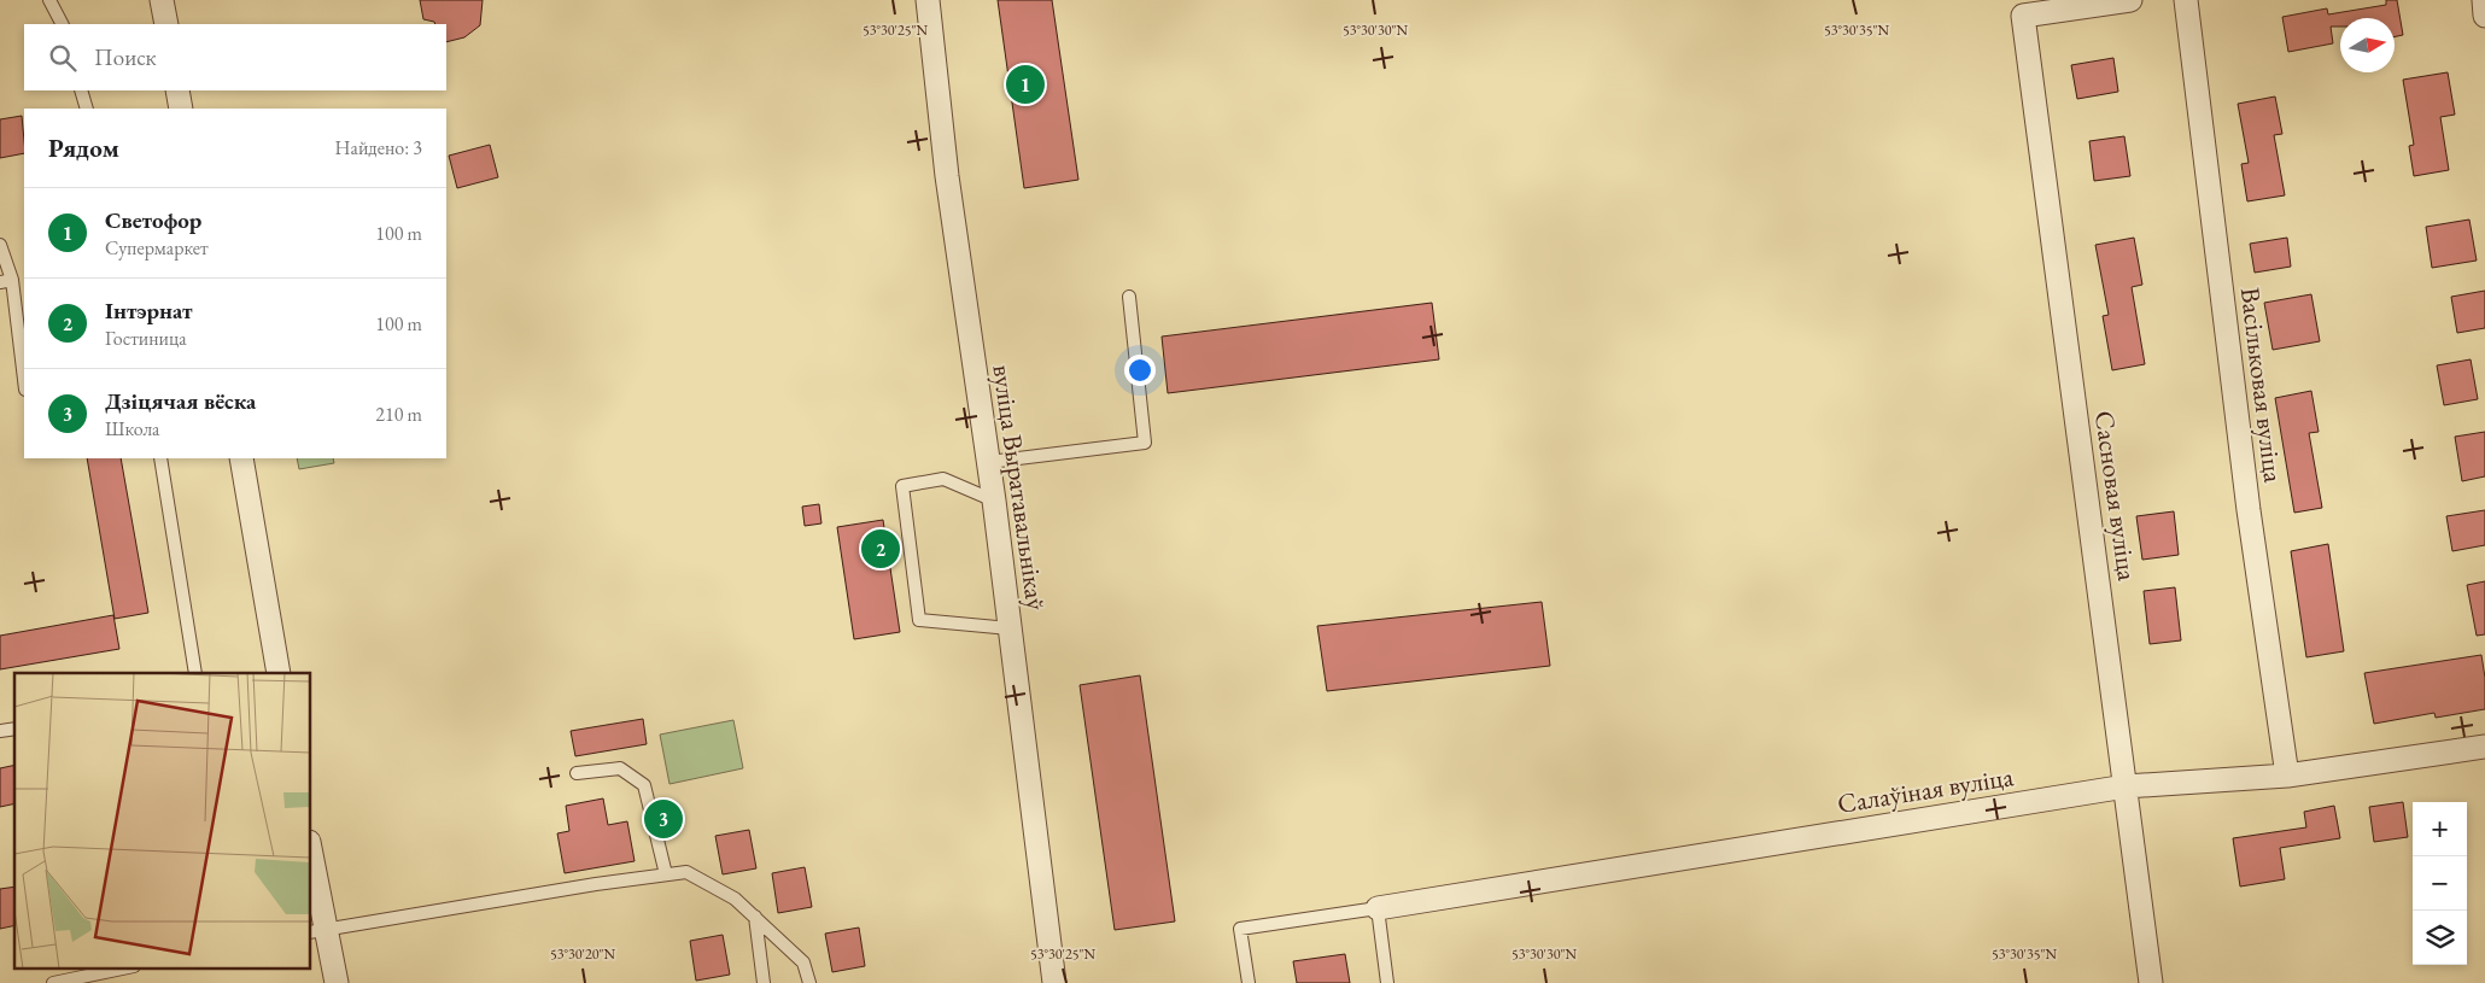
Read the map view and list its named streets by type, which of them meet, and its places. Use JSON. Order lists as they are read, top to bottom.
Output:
{
  "streets": {
    "street": [
      "Васільковая вуліца",
      "вуліца Выратавальнікаў",
      "Сасновая вуліца",
      "Салаўіная вуліца"
    ]
  },
  "crossings": [
    ["Васільковая вуліца", "Салаўіная вуліца"],
    ["Сасновая вуліца", "Салаўіная вуліца"]
  ],
  "north": "right",
  "page": {
    "search": "Поиск",
    "pins": ["1", "2", "3"],
    "heading": ["Рядом", "Найдено: 3"],
    "list": [
      {
        "mark": "1",
        "name": "Светофор",
        "note": "Супермаркет",
        "value": "100 m"
      },
      {
        "mark": "2",
        "name": "Інтэрнат",
        "note": "Гостиница",
        "value": "100 m"
      },
      {
        "mark": "3",
        "name": "Дзіцячая вёска",
        "note": "Школа",
        "value": "210 m"
      }
    ],
    "map_buttons": ["+", "−"]
  },
  "coordinates": [
    "53°30'25\"N",
    "53°30'30\"N",
    "53°30'35\"N",
    "53°30'20\"N"
  ]
}
